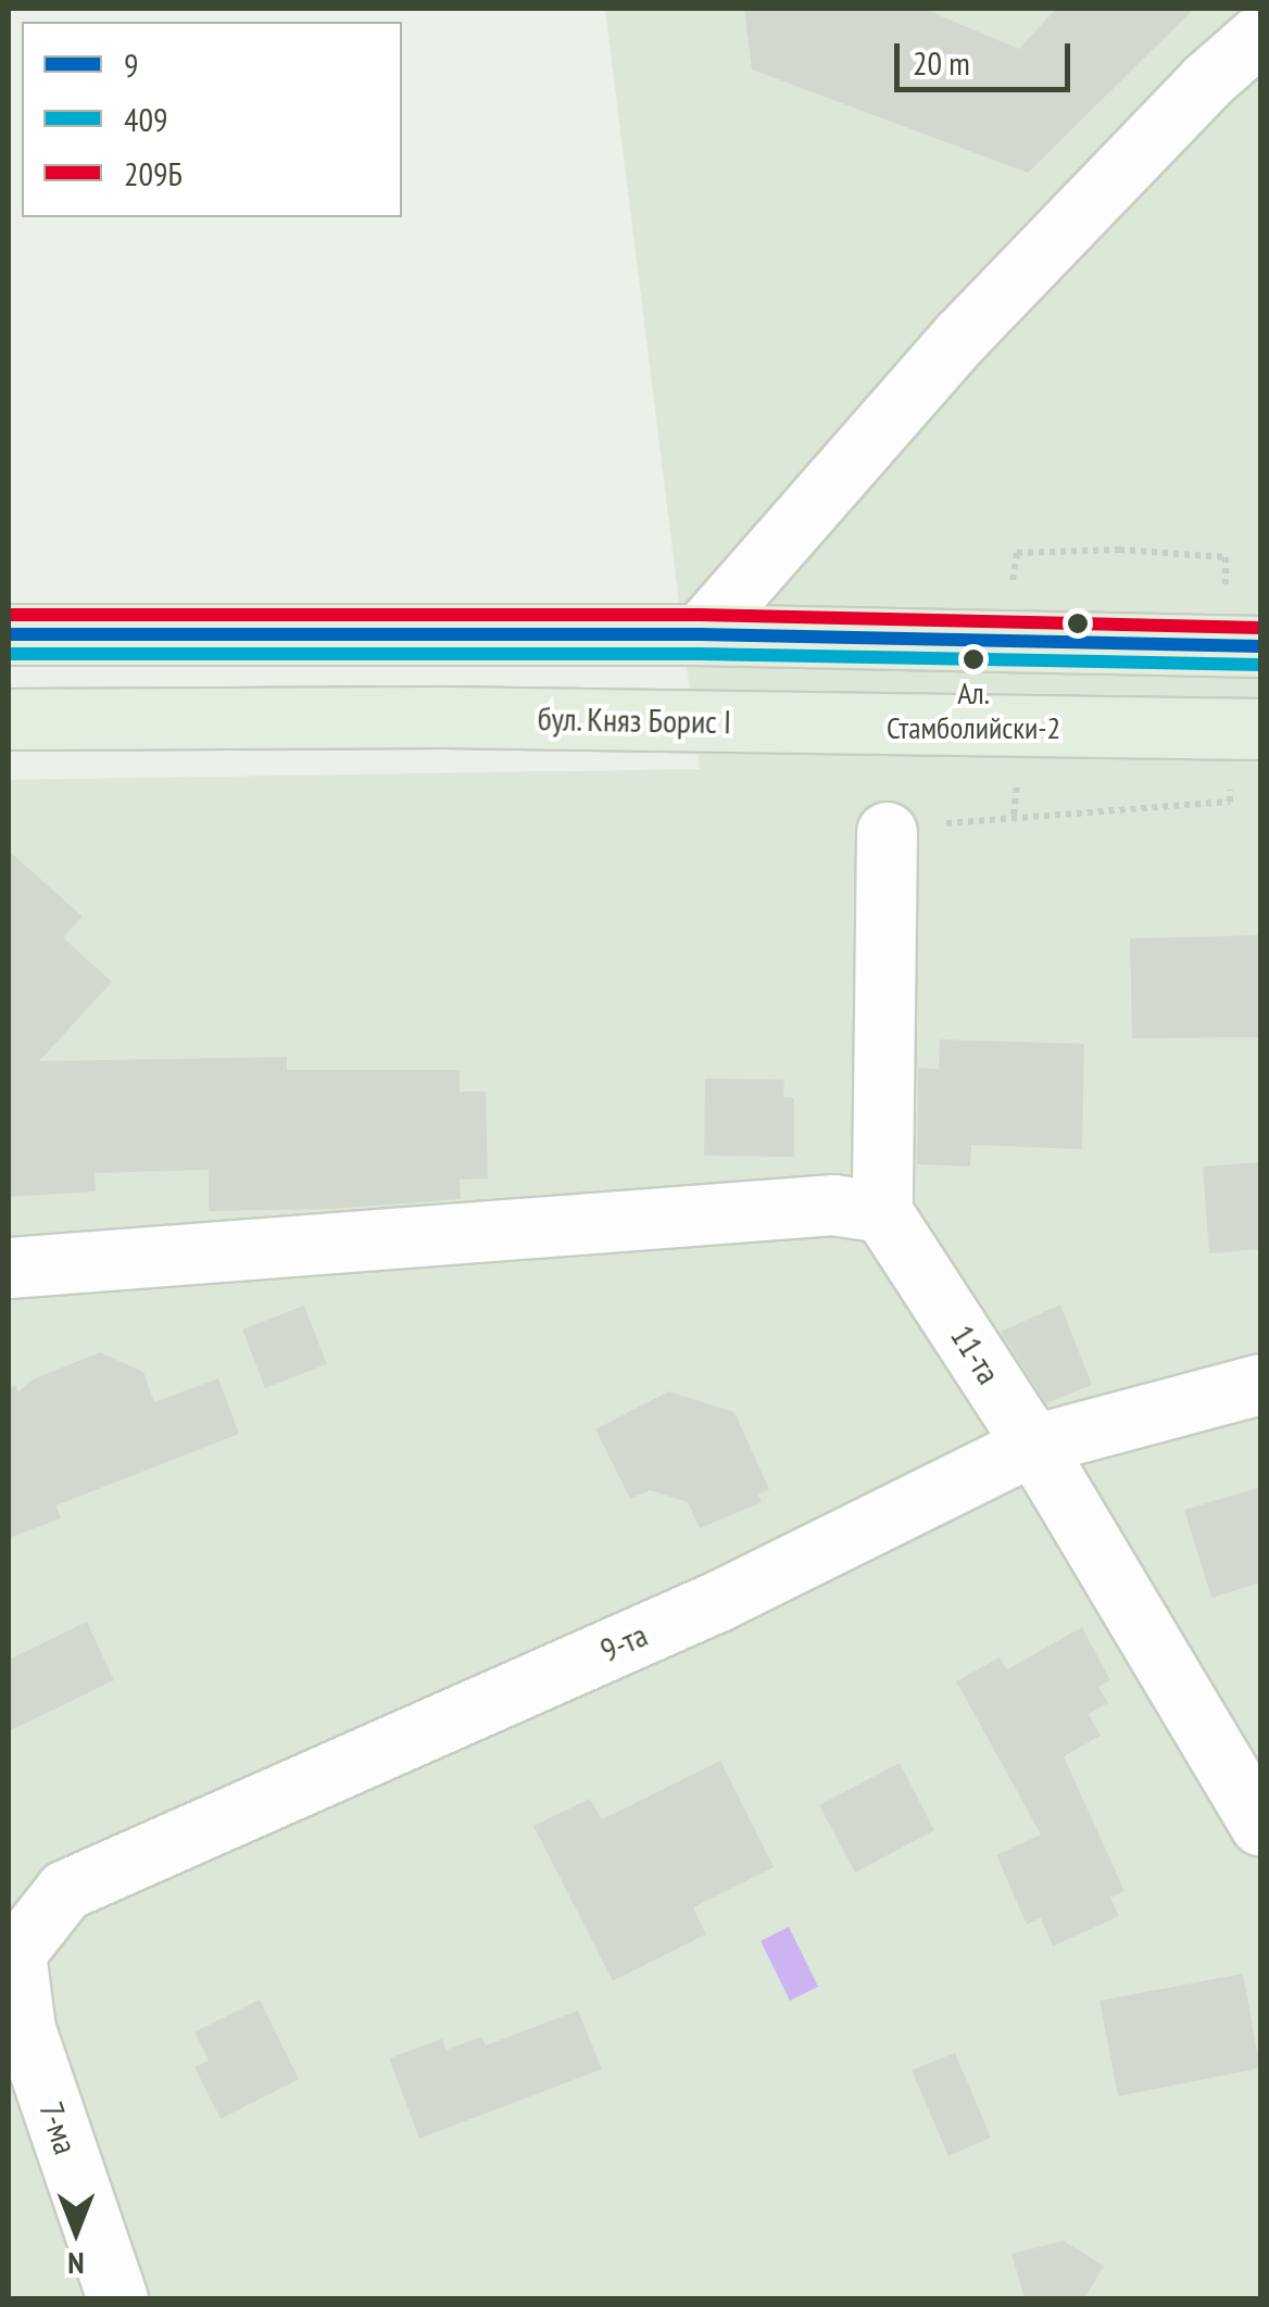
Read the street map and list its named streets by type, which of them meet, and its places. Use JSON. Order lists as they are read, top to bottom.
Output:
{
  "streets": {
    "highway": ["бул. Княз Борис I"],
    "street": ["11-та", "9-та", "7-ма"]
  },
  "crossings": [
    ["11-та", "9-та"],
    ["9-та", "7-ма"]
  ],
  "places": ["Ал. Стамболийски-2"],
  "lines": ["transit line 209Б", "transit line 9", "transit line 409"],
  "legend": ["9", "409", "209Б"],
  "scale_bar": "20 m",
  "north": "bottom"
}
